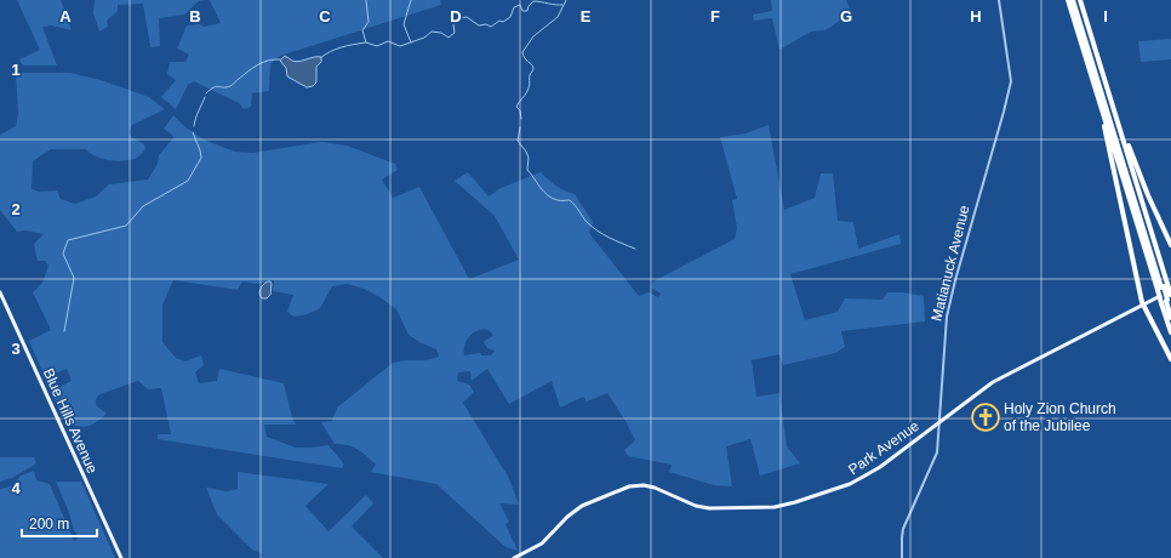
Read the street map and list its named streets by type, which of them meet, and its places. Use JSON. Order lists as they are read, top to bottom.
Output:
{
  "streets": {
    "main road": ["Blue Hills Avenue", "Park Avenue"],
    "street": ["Matianuck Avenue"]
  },
  "crossings": [
    ["Matianuck Avenue", "Park Avenue"]
  ],
  "places": {
    "church": ["Holy Zion Church of the Jubilee"]
  },
  "scale_bar": "200 m",
  "grid": {
    "columns": [
      "A",
      "B",
      "C",
      "D",
      "E",
      "F",
      "G",
      "H",
      "I"
    ],
    "rows": [
      "1",
      "2",
      "3",
      "4"
    ]
  }
}
